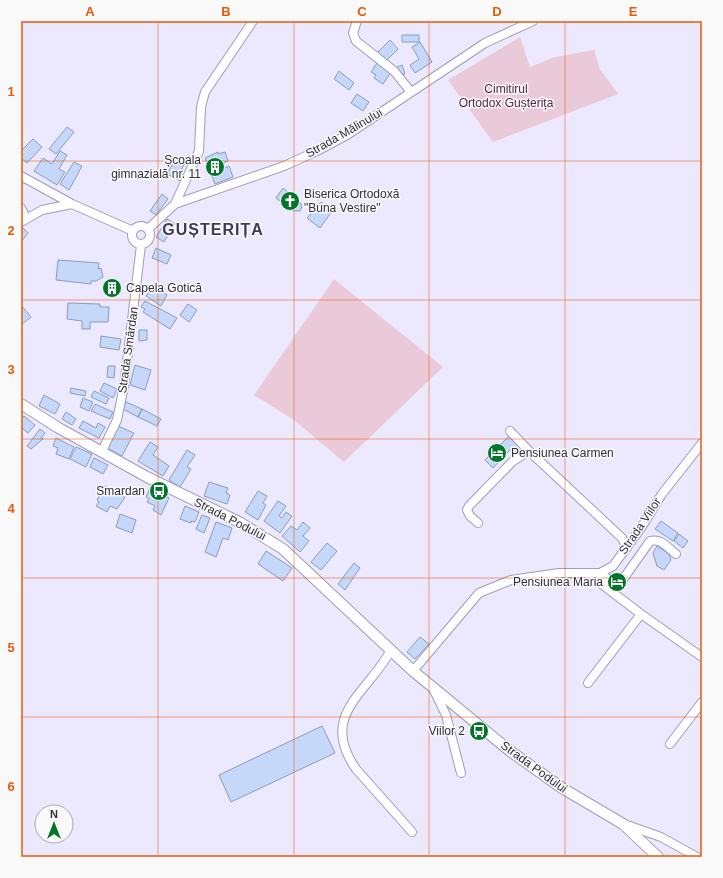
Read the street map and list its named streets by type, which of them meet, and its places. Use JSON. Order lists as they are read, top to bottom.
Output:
{
  "streets": {
    "street": [
      "Strada Mălinului",
      "Strada Smârdan",
      "Strada Podului",
      "Strada Viilor"
    ]
  },
  "crossings": [
    ["Strada Mălinului", "Strada Smârdan"],
    ["Strada Smârdan", "Strada Podului"]
  ],
  "districts": ["GUȘTERIȚA"],
  "parks": ["Cimitirul Ortodox Gușterița"],
  "places": {
    "building": ["Școala gimnazială nr. 11", "Capela Gotică"],
    "church": ["Biserica Ortodoxă \"Buna Vestire\""],
    "hotel": ["Pensiunea Carmen", "Pensiunea Maria"],
    "bus stop": ["Smardan", "Viilor 2"]
  },
  "north": "top",
  "grid": {
    "columns": [
      "A",
      "B",
      "C",
      "D",
      "E"
    ],
    "rows": [
      "1",
      "2",
      "3",
      "4",
      "5",
      "6"
    ]
  }
}
